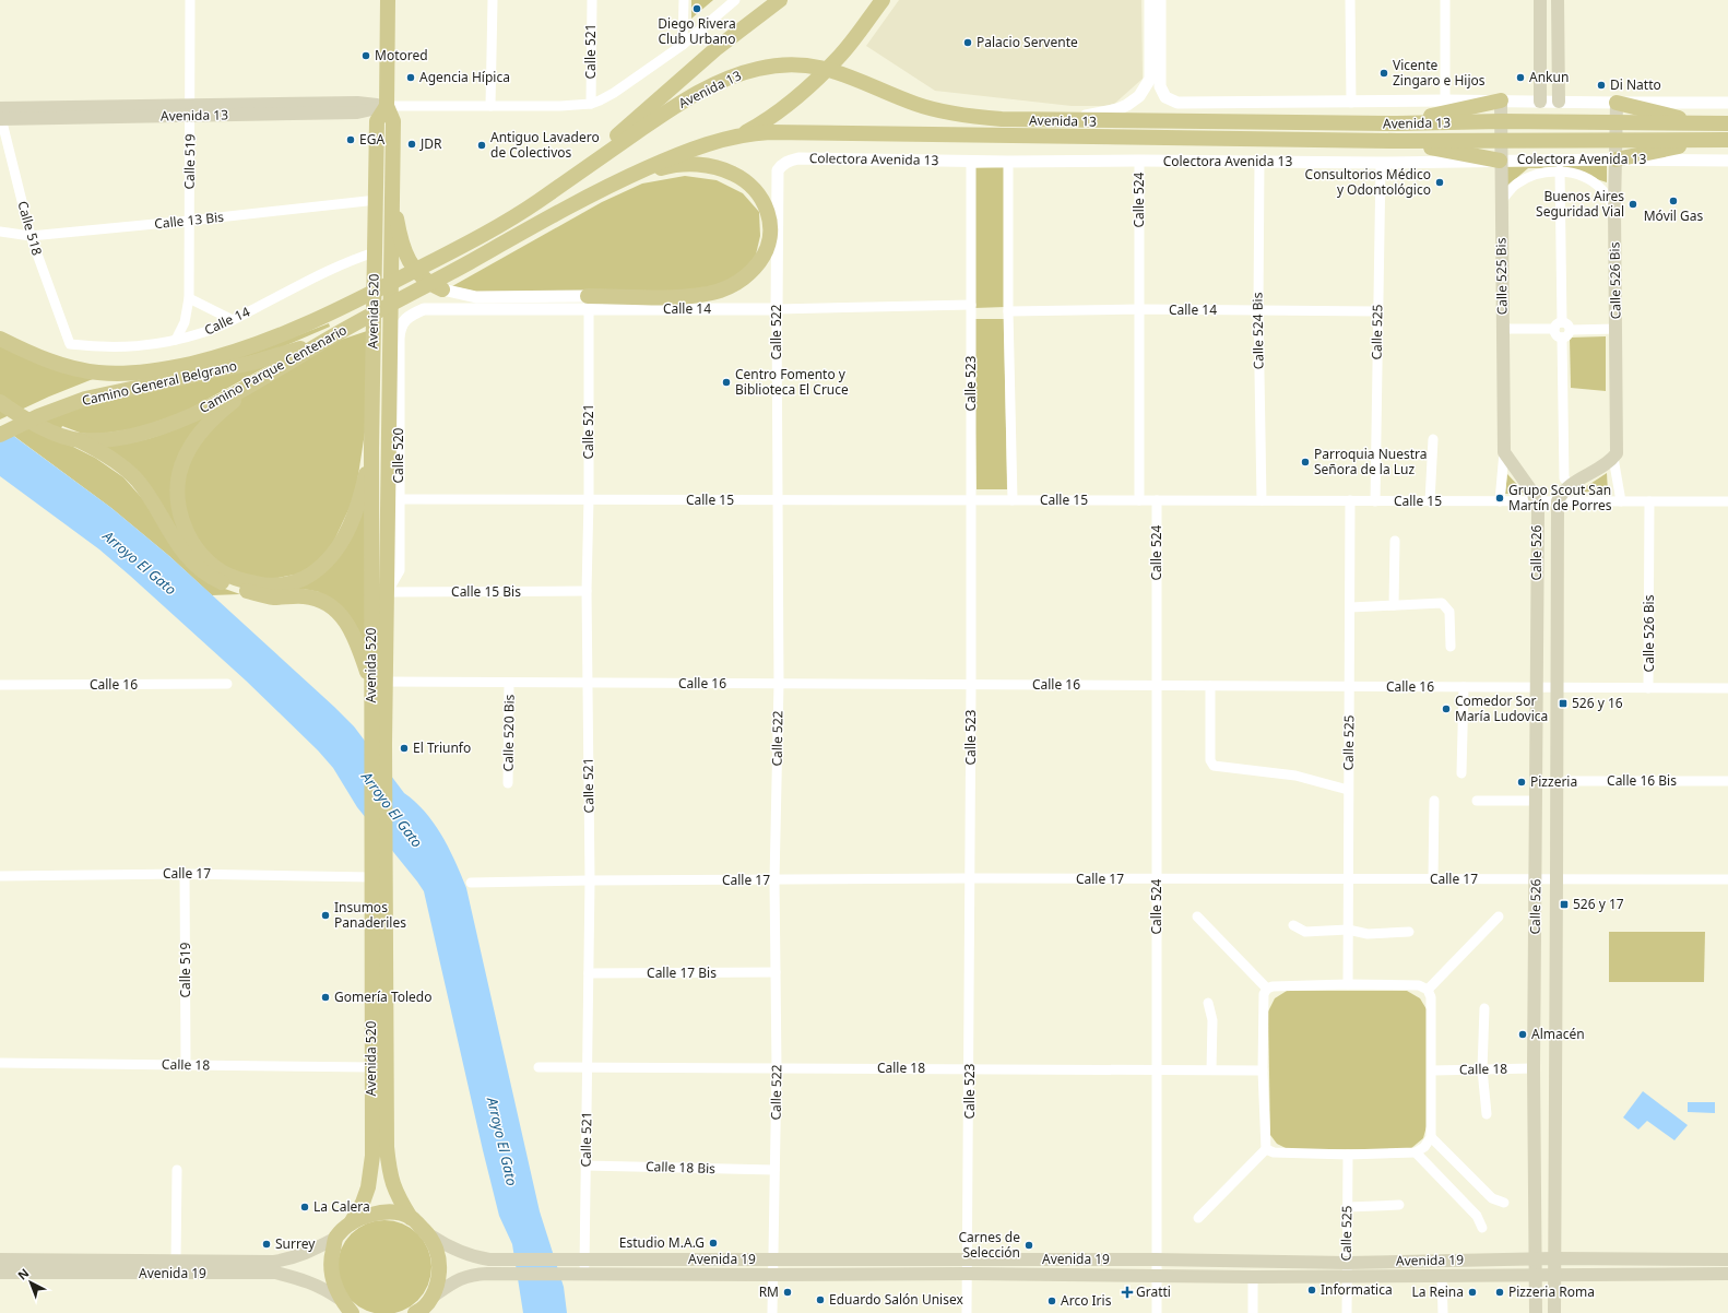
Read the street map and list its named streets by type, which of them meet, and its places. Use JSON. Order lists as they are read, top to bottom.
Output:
{
  "streets": {
    "main road": [
      "Avenida 13",
      "Calle 525 Bis",
      "Calle 526 Bis",
      "Avenida 520",
      "Camino Parque Centenario",
      "Camino General Belgrano",
      "Calle 526",
      "Avenida 19"
    ],
    "street": [
      "Calle 521",
      "Colectora Avenida 13",
      "Calle 519",
      "Calle 524",
      "Calle 13 Bis",
      "Calle 518",
      "Calle 14",
      "Calle 524 Bis",
      "Calle 522",
      "Calle 525",
      "Calle 523",
      "Calle 520",
      "Calle 15",
      "Calle 15 Bis",
      "Calle 16",
      "Calle 520 Bis",
      "Calle 16 Bis",
      "Calle 17",
      "Calle 17 Bis",
      "Calle 18",
      "Calle 18 Bis"
    ]
  },
  "crossings": [
    ["Calle 521", "Avenida 13"],
    ["Calle 521", "Calle 14"],
    ["Calle 521", "Calle 15"],
    ["Calle 521", "Calle 15 Bis"],
    ["Calle 521", "Calle 16"],
    ["Calle 521", "Calle 17"],
    ["Calle 521", "Calle 17 Bis"],
    ["Calle 521", "Calle 18"],
    ["Calle 521", "Calle 18 Bis"],
    ["Calle 521", "Avenida 19"],
    ["Avenida 13", "Calle 519"],
    ["Avenida 13", "Calle 518"],
    ["Avenida 13", "Calle 525 Bis"],
    ["Avenida 13", "Calle 526 Bis"],
    ["Avenida 13", "Avenida 520"],
    ["Avenida 13", "Camino Parque Centenario"],
    ["Colectora Avenida 13", "Calle 524"],
    ["Colectora Avenida 13", "Calle 525 Bis"],
    ["Colectora Avenida 13", "Calle 526 Bis"],
    ["Colectora Avenida 13", "Calle 524 Bis"],
    ["Colectora Avenida 13", "Calle 522"],
    ["Colectora Avenida 13", "Calle 525"],
    ["Colectora Avenida 13", "Calle 523"],
    ["Calle 519", "Calle 13 Bis"],
    ["Calle 519", "Calle 14"],
    ["Calle 519", "Calle 17"],
    ["Calle 519", "Calle 18"],
    ["Calle 524", "Calle 14"],
    ["Calle 524", "Calle 15"],
    ["Calle 524", "Calle 16"],
    ["Calle 524", "Calle 17"],
    ["Calle 524", "Calle 18"],
    ["Calle 524", "Avenida 19"],
    ["Calle 13 Bis", "Calle 518"],
    ["Calle 13 Bis", "Avenida 520"],
    ["Calle 518", "Calle 14"],
    ["Calle 525 Bis", "Calle 15"],
    ["Calle 526 Bis", "Calle 15"],
    ["Calle 526 Bis", "Calle 16"],
    ["Calle 14", "Avenida 520"],
    ["Calle 14", "Calle 524 Bis"],
    ["Calle 14", "Calle 522"],
    ["Calle 14", "Calle 525"],
    ["Calle 14", "Calle 523"],
    ["Calle 14", "Calle 520"],
    ["Avenida 520", "Calle 520"],
    ["Avenida 520", "Calle 15 Bis"],
    ["Avenida 520", "Calle 16"],
    ["Avenida 520", "Calle 17"],
    ["Avenida 520", "Calle 18"],
    ["Calle 524 Bis", "Calle 15"],
    ["Calle 522", "Calle 15"],
    ["Calle 522", "Calle 16"],
    ["Calle 522", "Calle 17"],
    ["Calle 522", "Calle 17 Bis"],
    ["Calle 522", "Calle 18"],
    ["Calle 522", "Calle 18 Bis"],
    ["Calle 522", "Avenida 19"],
    ["Calle 525", "Calle 15"],
    ["Calle 525", "Calle 16"],
    ["Calle 525", "Calle 17"],
    ["Calle 525", "Avenida 19"],
    ["Camino Parque Centenario", "Camino General Belgrano"],
    ["Calle 523", "Calle 15"],
    ["Calle 523", "Calle 16"],
    ["Calle 523", "Calle 17"],
    ["Calle 523", "Calle 18"],
    ["Calle 523", "Avenida 19"],
    ["Calle 520", "Calle 15"],
    ["Calle 520", "Calle 15 Bis"],
    ["Calle 15", "Calle 526"],
    ["Calle 526", "Calle 16"],
    ["Calle 526", "Calle 16 Bis"],
    ["Calle 526", "Calle 17"],
    ["Calle 526", "Calle 18"],
    ["Calle 526", "Avenida 19"],
    ["Calle 16", "Calle 520 Bis"]
  ],
  "water": ["Arroyo El Gato"],
  "places": {
    "other": [
      "Diego Rivera Club Urbano",
      "Palacio Servente",
      "Motored",
      "Vicente Zingaro e Hijos",
      "Agencia Hípica",
      "Ankun",
      "Di Natto",
      "EGA",
      "JDR",
      "Antiguo Lavadero de Colectivos",
      "Consultorios Médico y Odontológico",
      "Móvil Gas",
      "Buenos Aires Seguridad Vial",
      "Centro Fomento y Biblioteca El Cruce",
      "Parroquia Nuestra Señora de la Luz",
      "Grupo Scout San Martín de Porres",
      "Comedor Sor María Ludovica",
      "El Triunfo",
      "Pizzeria",
      "Insumos Panaderiles",
      "Gomería Toledo",
      "Almacén",
      "La Calera",
      "Estudio M.A.G",
      "Surrey",
      "Carnes de Selección",
      "Informatica",
      "RM",
      "La Reina",
      "Pizzeria Roma",
      "Eduardo Salón Unisex",
      "Arco Iris"
    ],
    "transit": ["526 y 16", "526 y 17"],
    "health": ["Gratti"]
  },
  "north": "top left"
}
